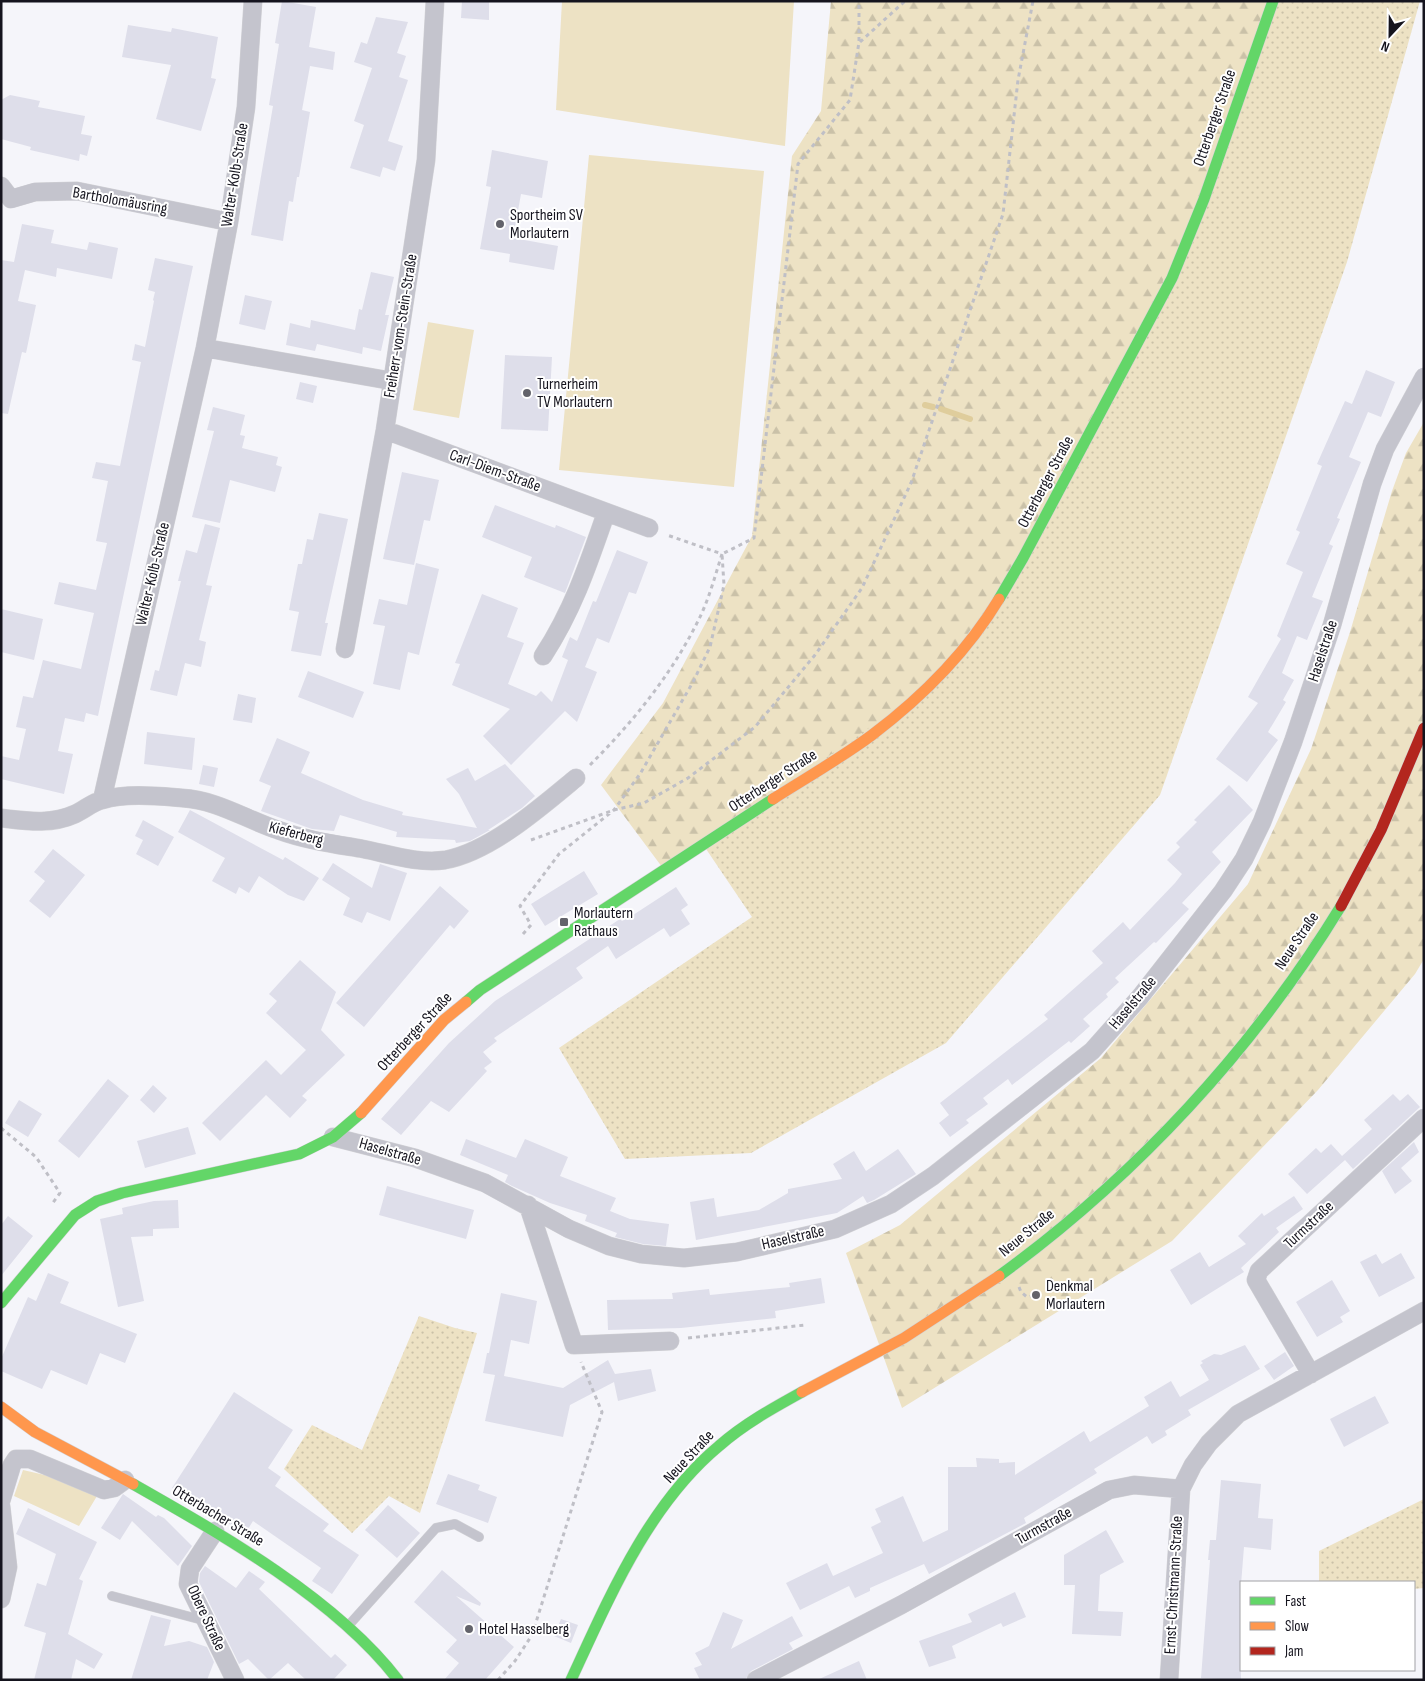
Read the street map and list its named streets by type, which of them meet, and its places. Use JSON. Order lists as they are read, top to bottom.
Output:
{
  "streets": {
    "street": [
      "Otterberger Straße",
      "Walter-Kolb-Straße",
      "Bartholomäusring",
      "Freiherr-vom-Stein-Straße",
      "Carl-Diem-Straße",
      "Haselstraße",
      "Kieferberg",
      "Neue Straße",
      "Turmstraße",
      "Otterbacher Straße",
      "Ernst-Christmann-Straße",
      "Obere Straße"
    ]
  },
  "crossings": [
    ["Otterberger Straße", "Haselstraße"],
    ["Walter-Kolb-Straße", "Bartholomäusring"],
    ["Walter-Kolb-Straße", "Kieferberg"],
    ["Freiherr-vom-Stein-Straße", "Carl-Diem-Straße"],
    ["Turmstraße", "Ernst-Christmann-Straße"],
    ["Otterbacher Straße", "Obere Straße"]
  ],
  "places": {
    "other": [
      "Sportheim SV Morlautern",
      "Turnerheim TV Morlautern",
      "Denkmal Morlautern",
      "Hotel Hasselberg"
    ],
    "transit": ["Morlautern Rathaus"]
  },
  "legend": ["Fast", "Slow", "Jam"],
  "north": "bottom"
}
